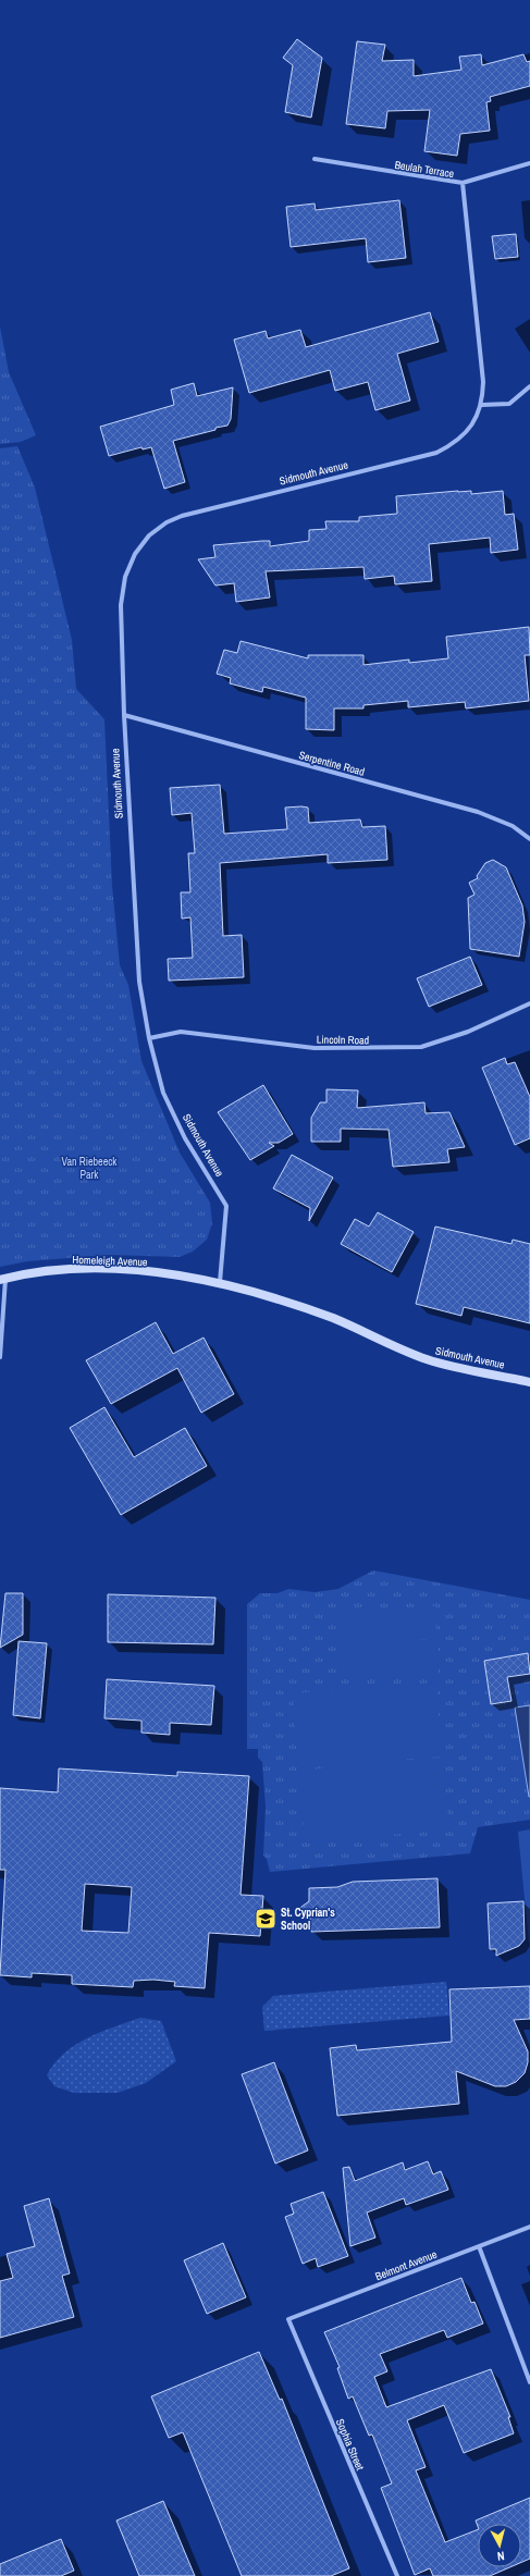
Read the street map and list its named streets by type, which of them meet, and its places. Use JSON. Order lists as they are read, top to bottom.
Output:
{
  "streets": {
    "street": [
      "Beulah Terrace",
      "Sidmouth Avenue",
      "Serpentine Road",
      "Lincoln Road",
      "Homeleigh Avenue",
      "Belmont Avenue",
      "Sophia Street"
    ]
  },
  "crossings": [
    ["Beulah Terrace", "Sidmouth Avenue"],
    ["Sidmouth Avenue", "Serpentine Road"],
    ["Sidmouth Avenue", "Lincoln Road"],
    ["Sidmouth Avenue", "Homeleigh Avenue"],
    ["Belmont Avenue", "Sophia Street"]
  ],
  "parks": ["Van Riebeeck Park"],
  "places": {
    "school or university": ["St. Cyprian's School"]
  },
  "north": "bottom"
}
